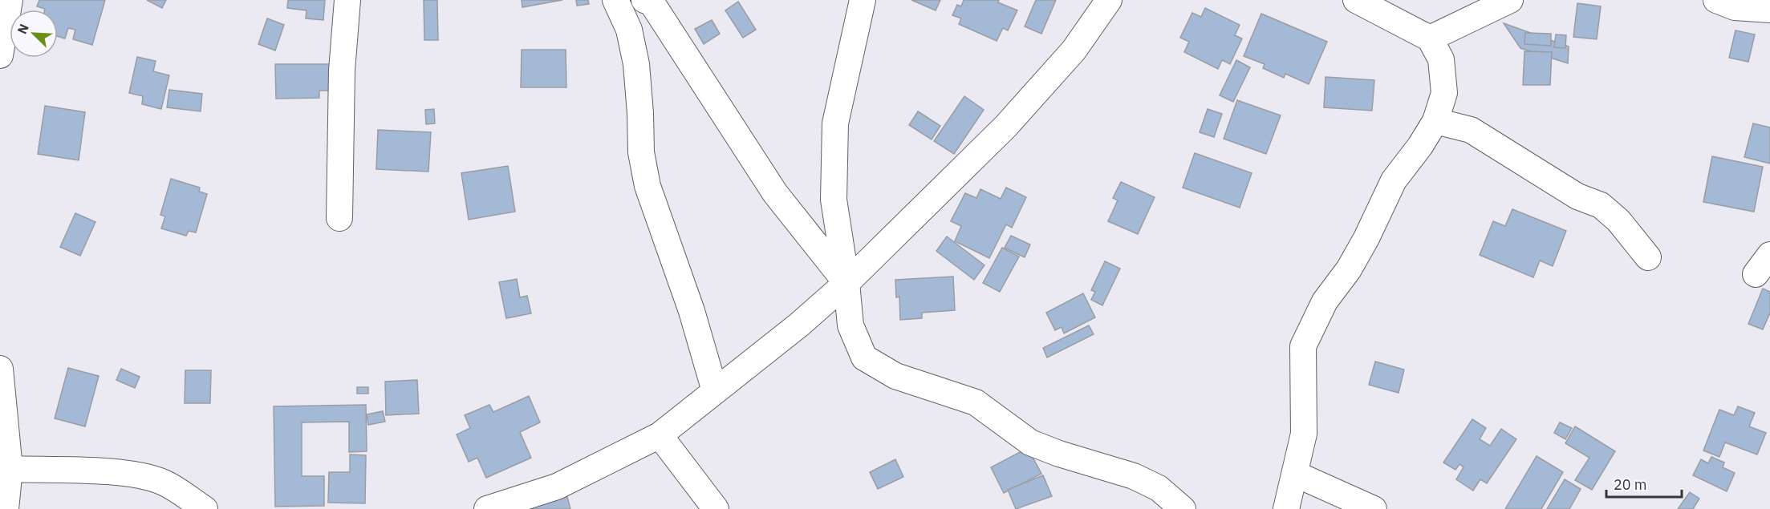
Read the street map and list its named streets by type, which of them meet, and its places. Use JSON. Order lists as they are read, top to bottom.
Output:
{
  "scale_bar": "20 m",
  "north": "top left"
}
